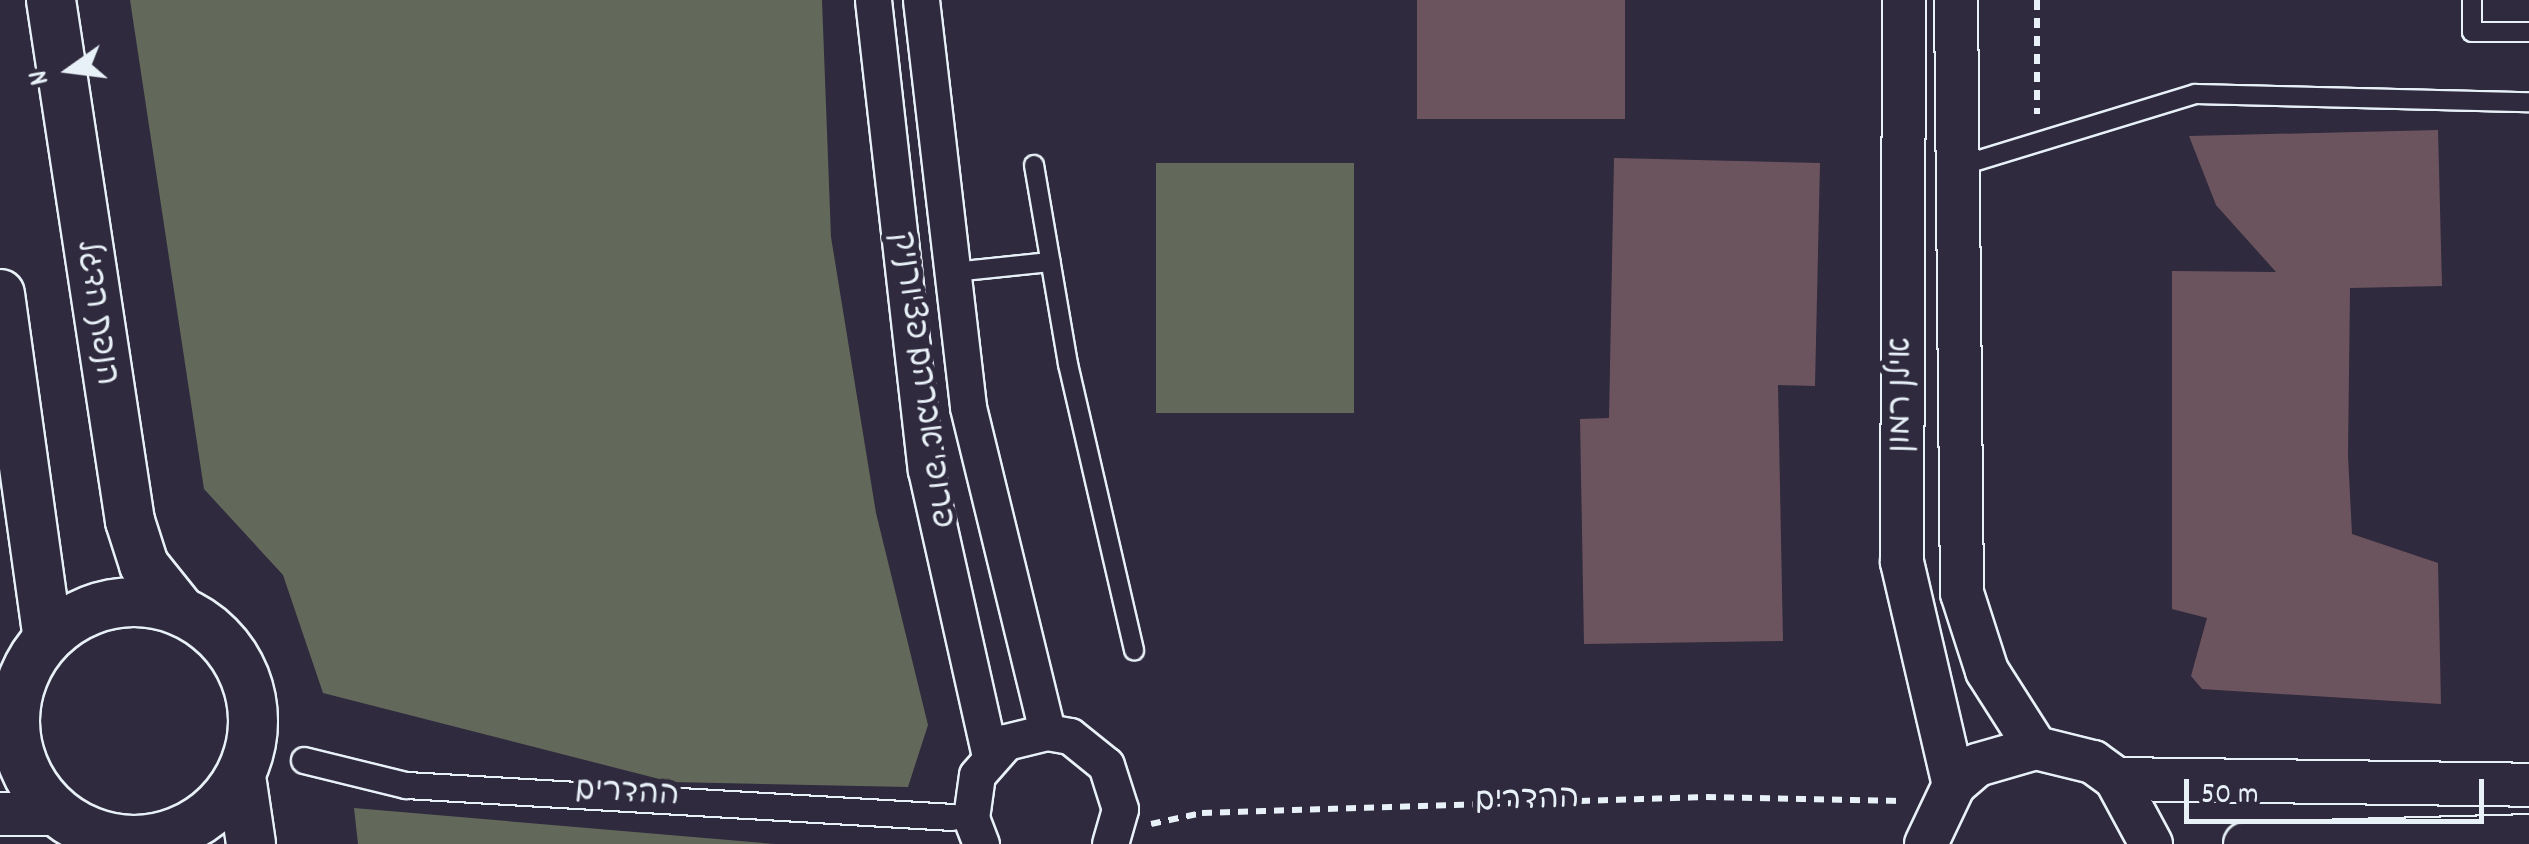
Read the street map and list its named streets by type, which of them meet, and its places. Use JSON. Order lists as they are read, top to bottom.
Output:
{
  "streets": {
    "main road": ["הנפת הדגל"],
    "street": ["פרופ' אברהם פצ'ורניק", "אילן רמון", "ההדרים"]
  },
  "crossings": [
    ["אילן רמון", "ההדרים"]
  ],
  "scale_bar": "50 m",
  "north": "left"
}
